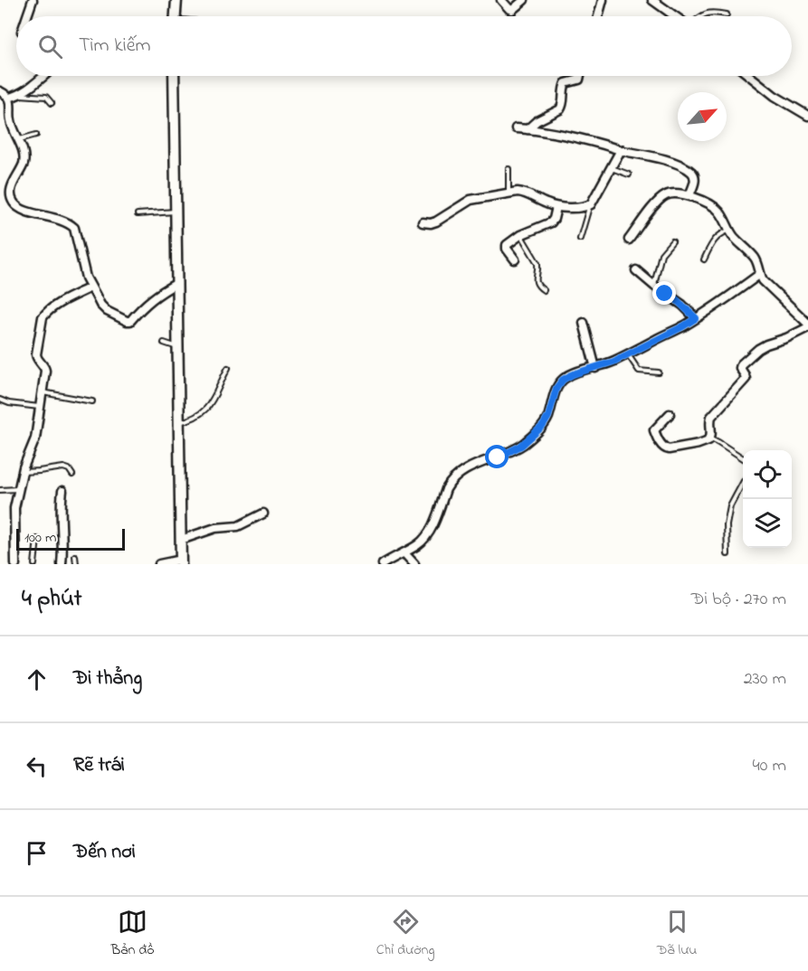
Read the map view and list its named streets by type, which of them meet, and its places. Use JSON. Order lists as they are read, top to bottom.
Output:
{
  "scale_bar": "100 m",
  "north": "top right",
  "page": {
    "search": "Tìm kiếm",
    "scale": "100 m",
    "heading": ["4 phút", "Đi bộ · 270 m"],
    "list": [
      ["Đi thẳng", "230 m"],
      ["Rẽ trái", "40 m"],
      "Đến nơi"
    ],
    "nav": ["Bản đồ", "Chỉ đường", "Đã lưu"]
  }
}
